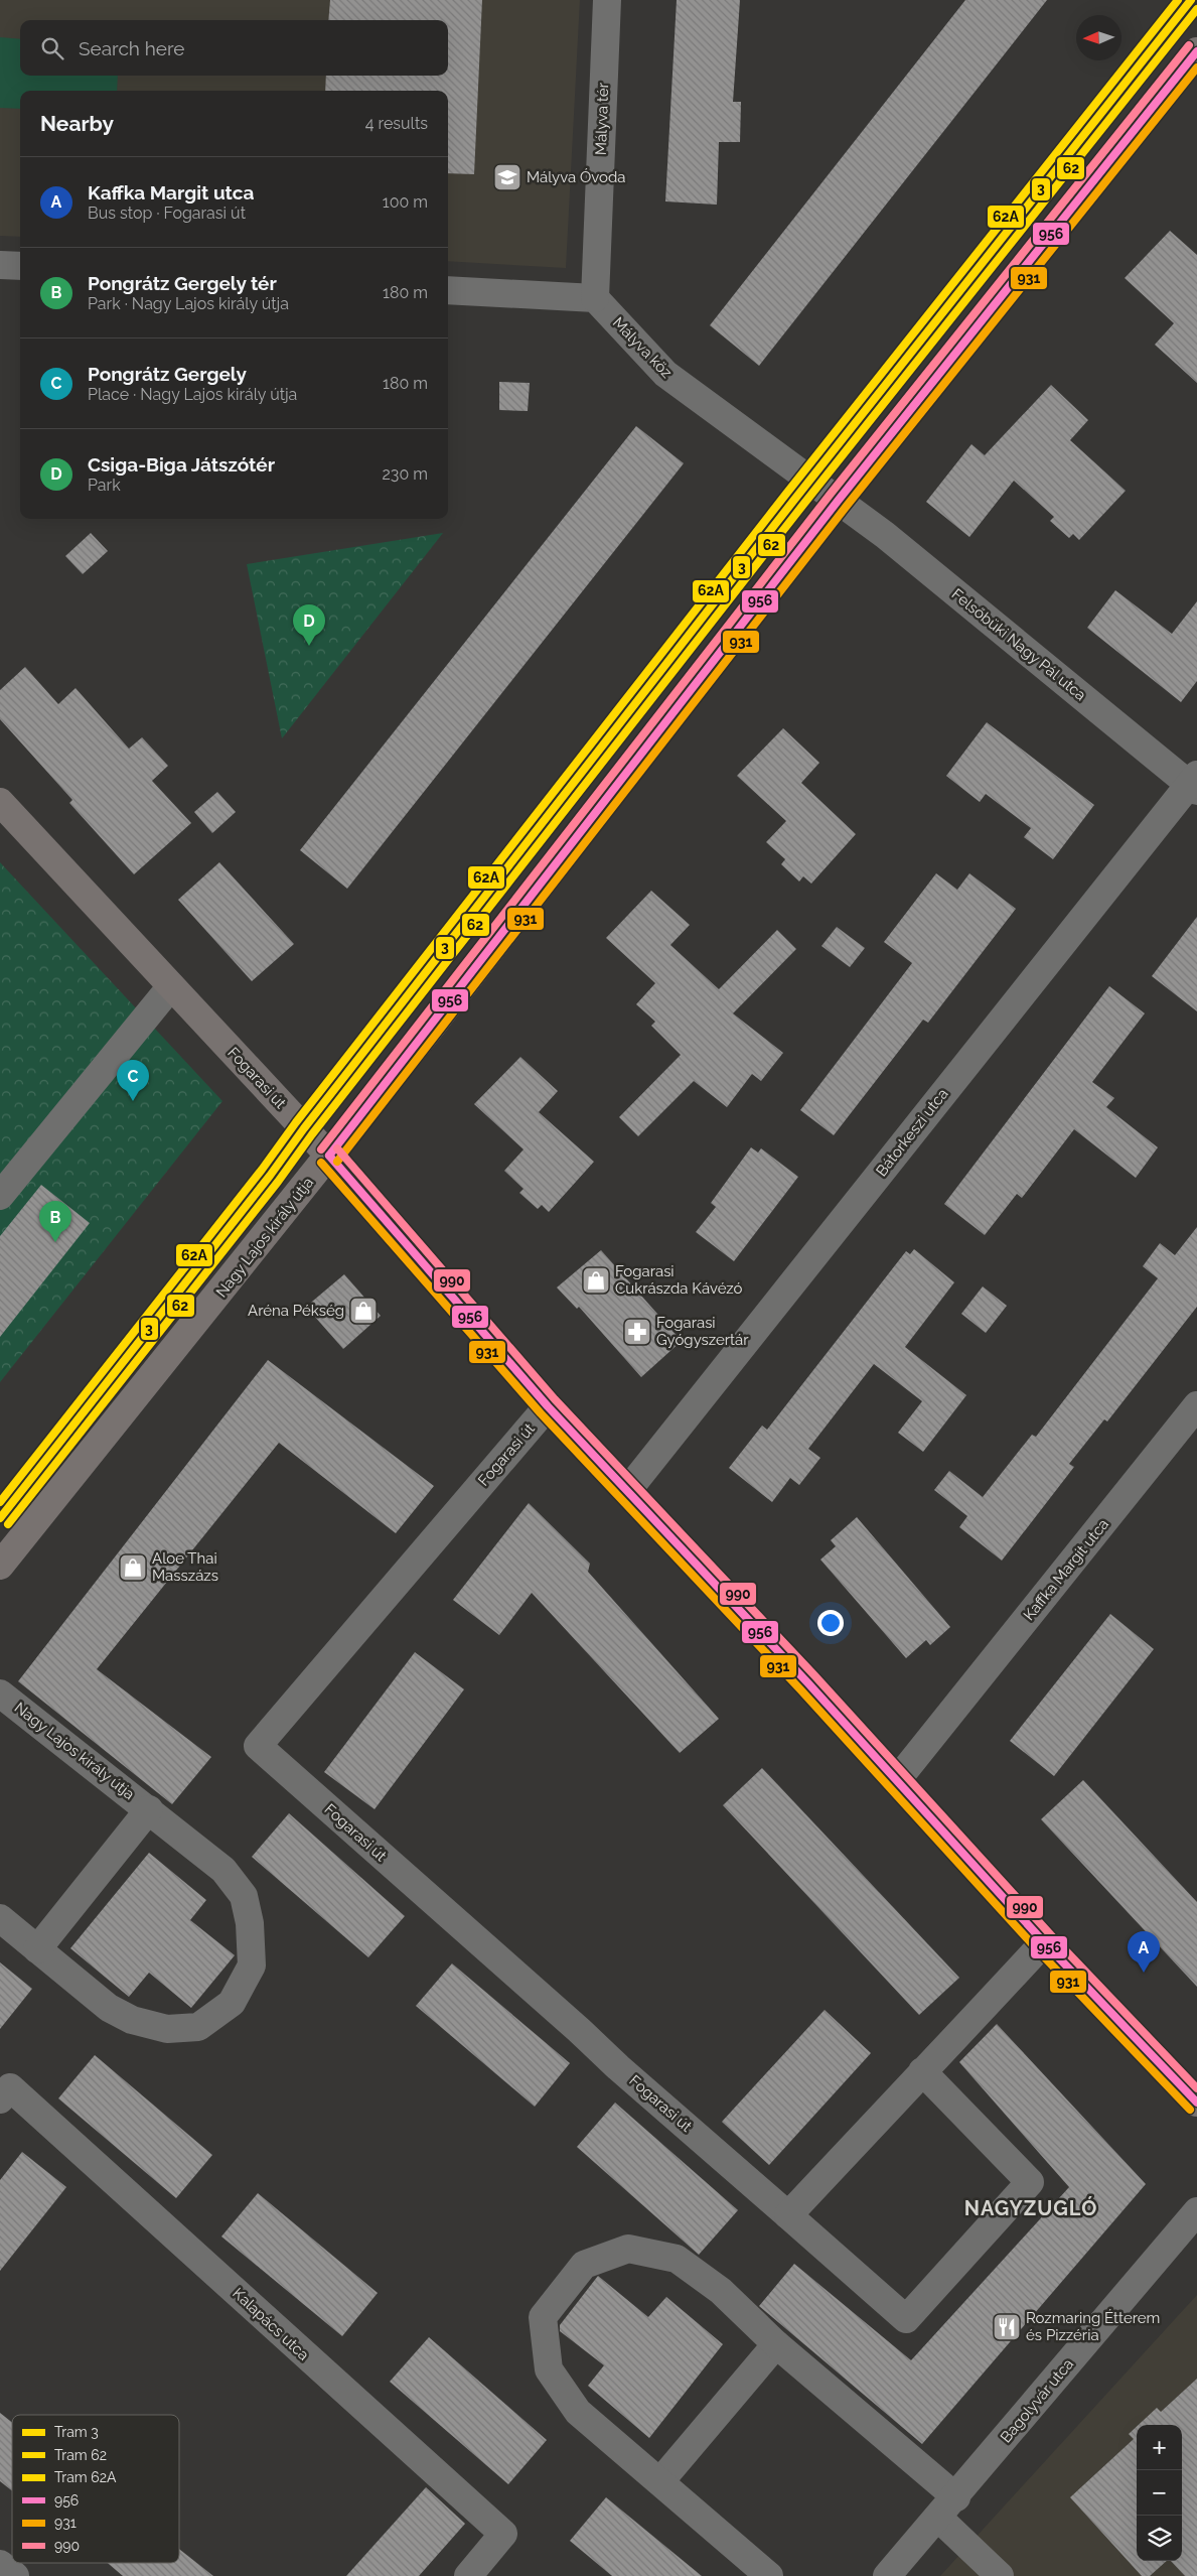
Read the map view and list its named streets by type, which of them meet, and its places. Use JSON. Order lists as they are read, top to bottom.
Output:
{
  "streets": {
    "main road": ["Fogarasi út", "Nagy Lajos király útja"],
    "street": [
      "Mályva tér",
      "Mályva köz",
      "Felsőbüki Nagy Pál utca",
      "Bátorkeszi utca",
      "Kaffka Margit utca",
      "Kalapács utca",
      "Bagolyvár utca"
    ]
  },
  "crossings": [
    ["Mályva tér", "Mályva köz"],
    ["Mályva köz", "Felsőbüki Nagy Pál utca"],
    ["Mályva köz", "Nagy Lajos király útja"],
    ["Felsőbüki Nagy Pál utca", "Bátorkeszi utca"],
    ["Felsőbüki Nagy Pál utca", "Nagy Lajos király útja"],
    ["Fogarasi út", "Bátorkeszi utca"],
    ["Fogarasi út", "Nagy Lajos király útja"],
    ["Fogarasi út", "Kaffka Margit utca"]
  ],
  "districts": ["NAGYZUGLÓ"],
  "places": {
    "school or university": ["Mályva Óvoda"],
    "shop": ["Fogarasi Cukrászda Kávézó", "Aréna Pékség", "Aloe Thai Masszázs"],
    "pharmacy": ["Fogarasi Gyógyszertár"],
    "restaurant": ["Rozmaring Étterem és Pizzéria"]
  },
  "lines": [
    "tram line 3",
    "tram line 62A",
    "tram line 62",
    "transit line 990",
    "transit line 956",
    "transit line 931"
  ],
  "legend": [
    "Tram 3",
    "Tram 62",
    "Tram 62A",
    "956",
    "931",
    "990"
  ],
  "north": "left",
  "page": {
    "search": "Search here",
    "heading": ["Nearby", "4 results"],
    "list": [
      {
        "mark": "A",
        "name": "Kaffka Margit utca",
        "note": "Bus stop · Fogarasi út",
        "value": "100 m"
      },
      {
        "mark": "B",
        "name": "Pongrátz Gergely tér",
        "note": "Park · Nagy Lajos király útja",
        "value": "180 m"
      },
      {
        "mark": "C",
        "name": "Pongrátz Gergely",
        "note": "Place · Nagy Lajos király útja",
        "value": "180 m"
      },
      {
        "mark": "D",
        "name": "Csiga-Biga Játszótér",
        "note": "Park",
        "value": "230 m"
      }
    ],
    "pins": [
      "D",
      "C",
      "B",
      "A"
    ],
    "map_buttons": ["+", "−"]
  }
}
